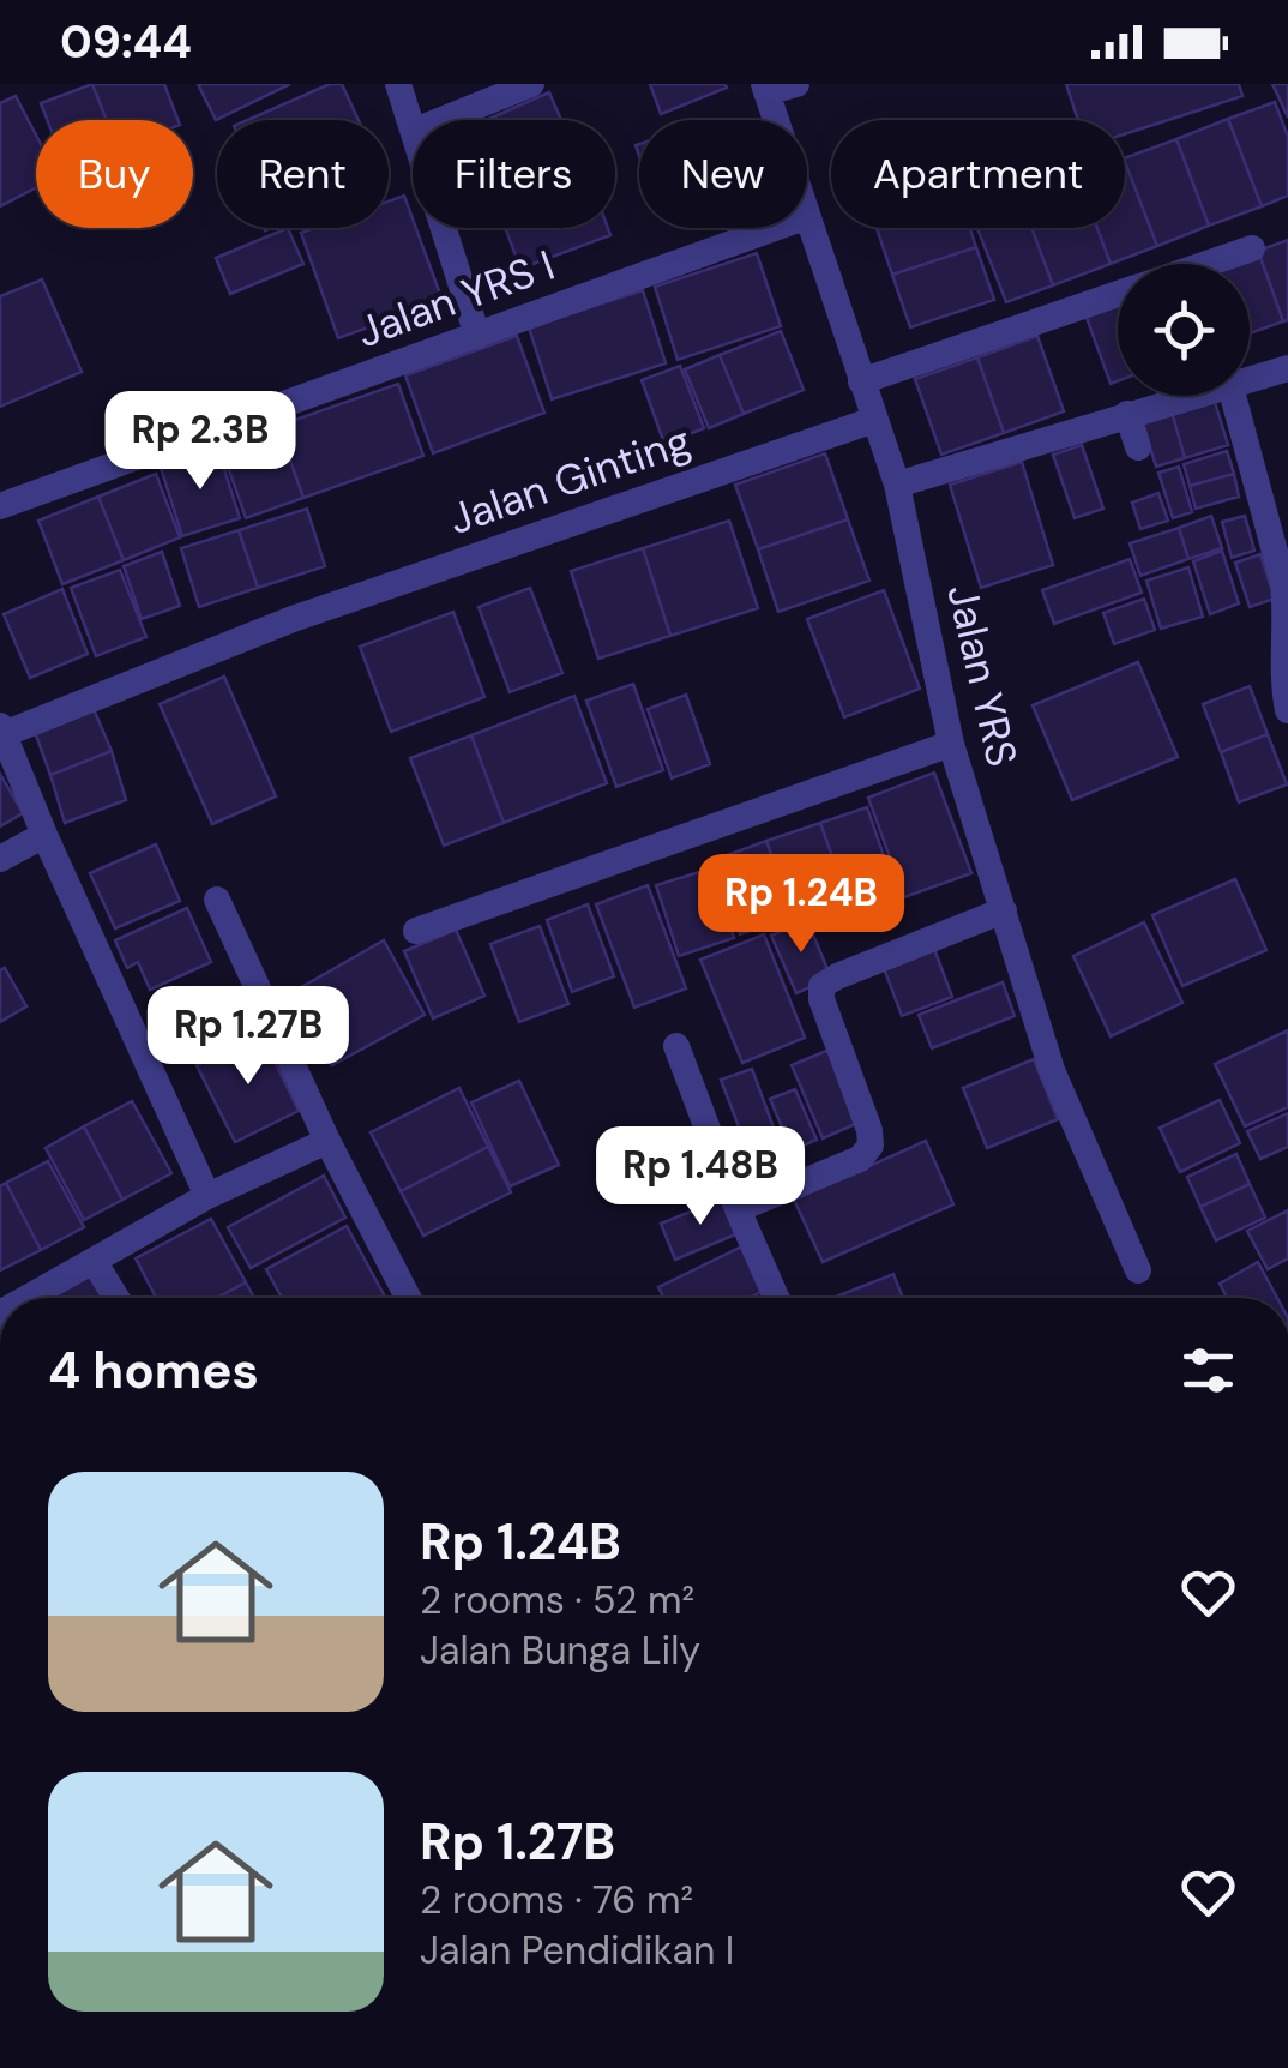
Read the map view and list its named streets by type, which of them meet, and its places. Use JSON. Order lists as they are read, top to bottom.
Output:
{
  "streets": {
    "street": ["Jalan YRS I", "Jalan Ginting", "Jalan YRS"]
  },
  "crossings": [
    ["Jalan Ginting", "Jalan YRS"]
  ],
  "page": {
    "status": "09:44",
    "chip": [
      "Buy",
      "Rent",
      "Filters",
      "New",
      "Apartment"
    ],
    "price": [
      "Rp 2.3B",
      "Rp 1.24B",
      "Rp 1.27B",
      "Rp 1.48B"
    ],
    "heading": "4 homes",
    "list": [
      {
        "name": "Rp 1.24B",
        "note": "2 rooms · 52 m² · Jalan Bunga Lily"
      },
      {
        "name": "Rp 1.27B",
        "note": "2 rooms · 76 m² · Jalan Pendidikan I"
      }
    ]
  }
}
